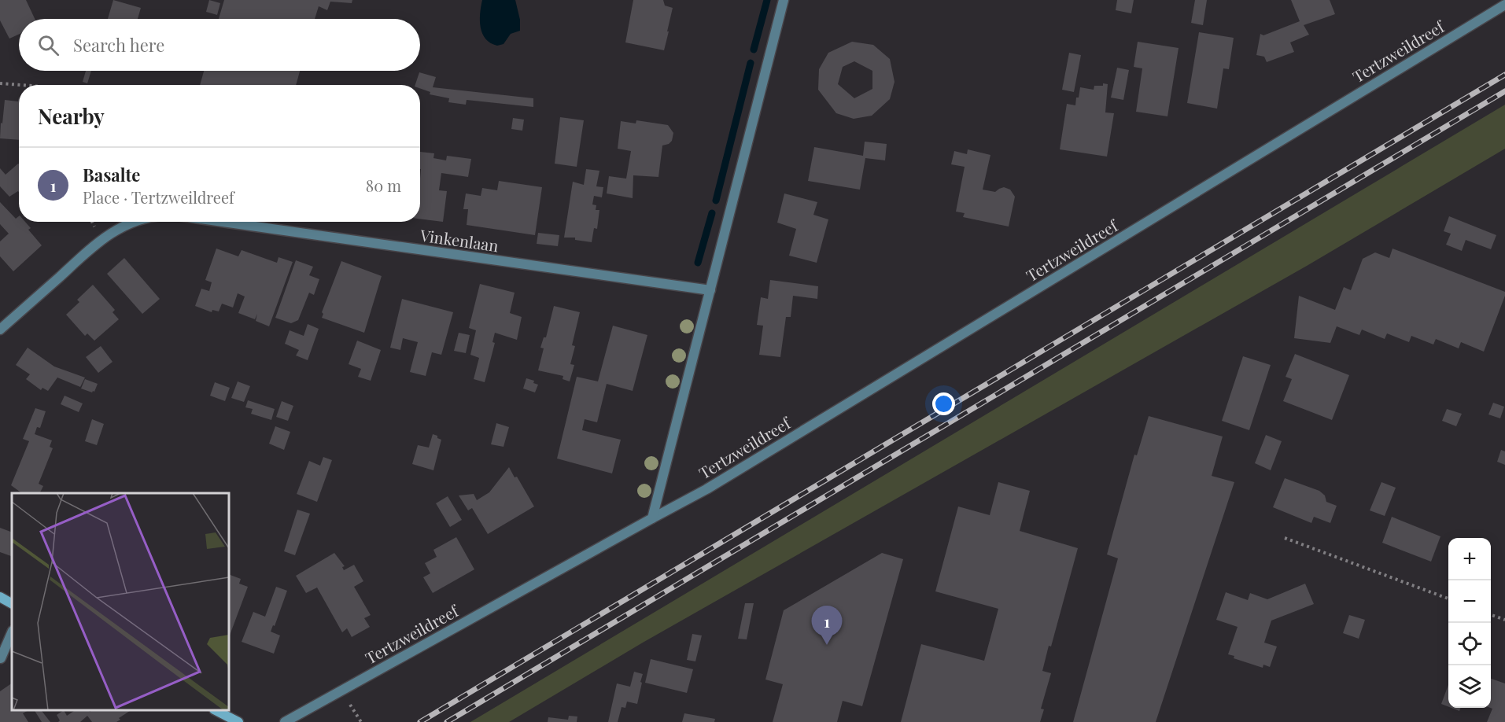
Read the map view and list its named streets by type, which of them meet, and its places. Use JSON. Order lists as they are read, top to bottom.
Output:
{
  "streets": {
    "street": ["Tertzweildreef", "Vinkenlaan"]
  },
  "page": {
    "search": "Search here",
    "heading": "Nearby",
    "list": [
      {
        "mark": "1",
        "name": "Basalte",
        "note": "Place · Tertzweildreef",
        "value": "80 m"
      }
    ],
    "map_buttons": ["+", "−"],
    "pins": "1"
  }
}
